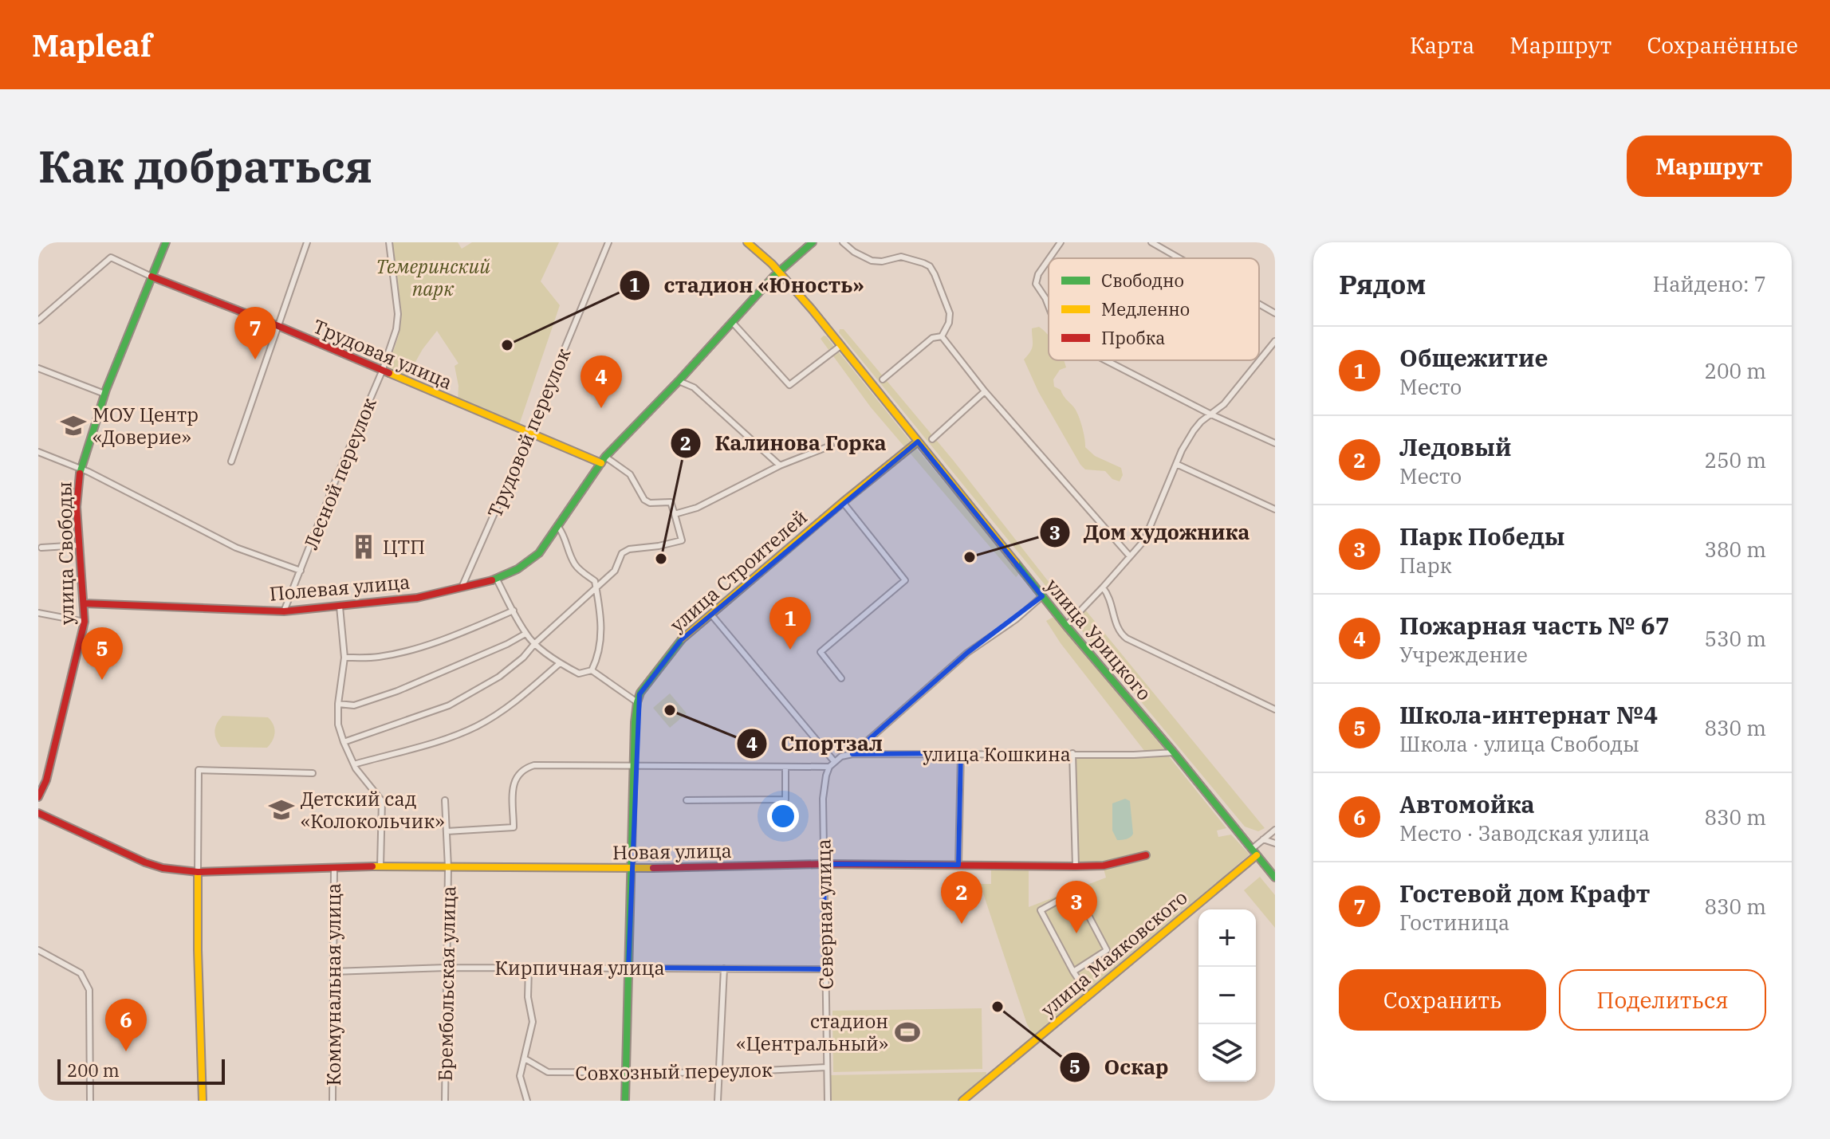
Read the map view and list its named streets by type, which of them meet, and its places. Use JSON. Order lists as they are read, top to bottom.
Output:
{
  "streets": {
    "street": [
      "Трудовая улица",
      "Трудовой переулок",
      "Лесной переулок",
      "улица Свободы",
      "улица Строителей",
      "Полевая улица",
      "улица Урицкого",
      "улица Кошкина",
      "Новая улица",
      "Северная улица",
      "улица Маяковского",
      "Кирпичная улица",
      "Брембольская улица",
      "Коммунальная улица",
      "Совхозный переулок"
    ]
  },
  "crossings": [
    ["Трудовая улица", "Трудовой переулок"],
    ["Трудовая улица", "Лесной переулок"],
    ["Трудовая улица", "улица Свободы"],
    ["Трудовая улица", "Полевая улица"],
    ["Трудовой переулок", "Полевая улица"],
    ["Лесной переулок", "Полевая улица"],
    ["улица Свободы", "Полевая улица"],
    ["улица Строителей", "улица Урицкого"],
    ["улица Строителей", "Новая улица"],
    ["улица Строителей", "Кирпичная улица"],
    ["улица Строителей", "Совхозный переулок"],
    ["Полевая улица", "улица Урицкого"],
    ["улица Урицкого", "улица Кошкина"],
    ["улица Урицкого", "улица Маяковского"],
    ["улица Кошкина", "Северная улица"],
    ["Новая улица", "Северная улица"],
    ["Новая улица", "Брембольская улица"],
    ["Новая улица", "Коммунальная улица"],
    ["Северная улица", "Кирпичная улица"],
    ["Северная улица", "Совхозный переулок"],
    ["Кирпичная улица", "Брембольская улица"],
    ["Кирпичная улица", "Коммунальная улица"]
  ],
  "parks": ["Темеринский парк"],
  "places": {
    "other": [
      "стадион «Юность»",
      "Дом художника",
      "Калинова Горка",
      "Спортзал",
      "Оскар"
    ],
    "school or university": ["МОУ Центр «Доверие»", "Детский сад «Колокольчик»"],
    "building": ["ЦТП"],
    "sports": ["стадион «Центральный»"]
  },
  "legend": ["Свободно", "Медленно", "Пробка"],
  "scale_bar": "200 m",
  "page": {
    "header": "Mapleaf",
    "nav": ["Карта", "Маршрут", "Сохранённые"],
    "buttons": [
      "Маршрут",
      ["Сохранить", "Поделиться"]
    ],
    "title": "Как добраться",
    "heading": ["Рядом", "Найдено: 7"],
    "pins": [
      "7",
      "4",
      "1",
      "5",
      "2",
      "3",
      "6"
    ],
    "list": [
      {
        "mark": "1",
        "name": "Общежитие",
        "note": "Место",
        "value": "200 m"
      },
      {
        "mark": "2",
        "name": "Ледовый",
        "note": "Место",
        "value": "250 m"
      },
      {
        "mark": "3",
        "name": "Парк Победы",
        "note": "Парк",
        "value": "380 m"
      },
      {
        "mark": "4",
        "name": "Пожарная часть № 67",
        "note": "Учреждение",
        "value": "530 m"
      },
      {
        "mark": "5",
        "name": "Школа-интернат №4",
        "note": "Школа · улица Свободы",
        "value": "830 m"
      },
      {
        "mark": "6",
        "name": "Автомойка",
        "note": "Место · Заводская улица",
        "value": "830 m"
      },
      {
        "mark": "7",
        "name": "Гостевой дом Крафт",
        "note": "Гостиница",
        "value": "830 m"
      }
    ],
    "map_buttons": ["+", "−"],
    "scale": "200 m"
  }
}
